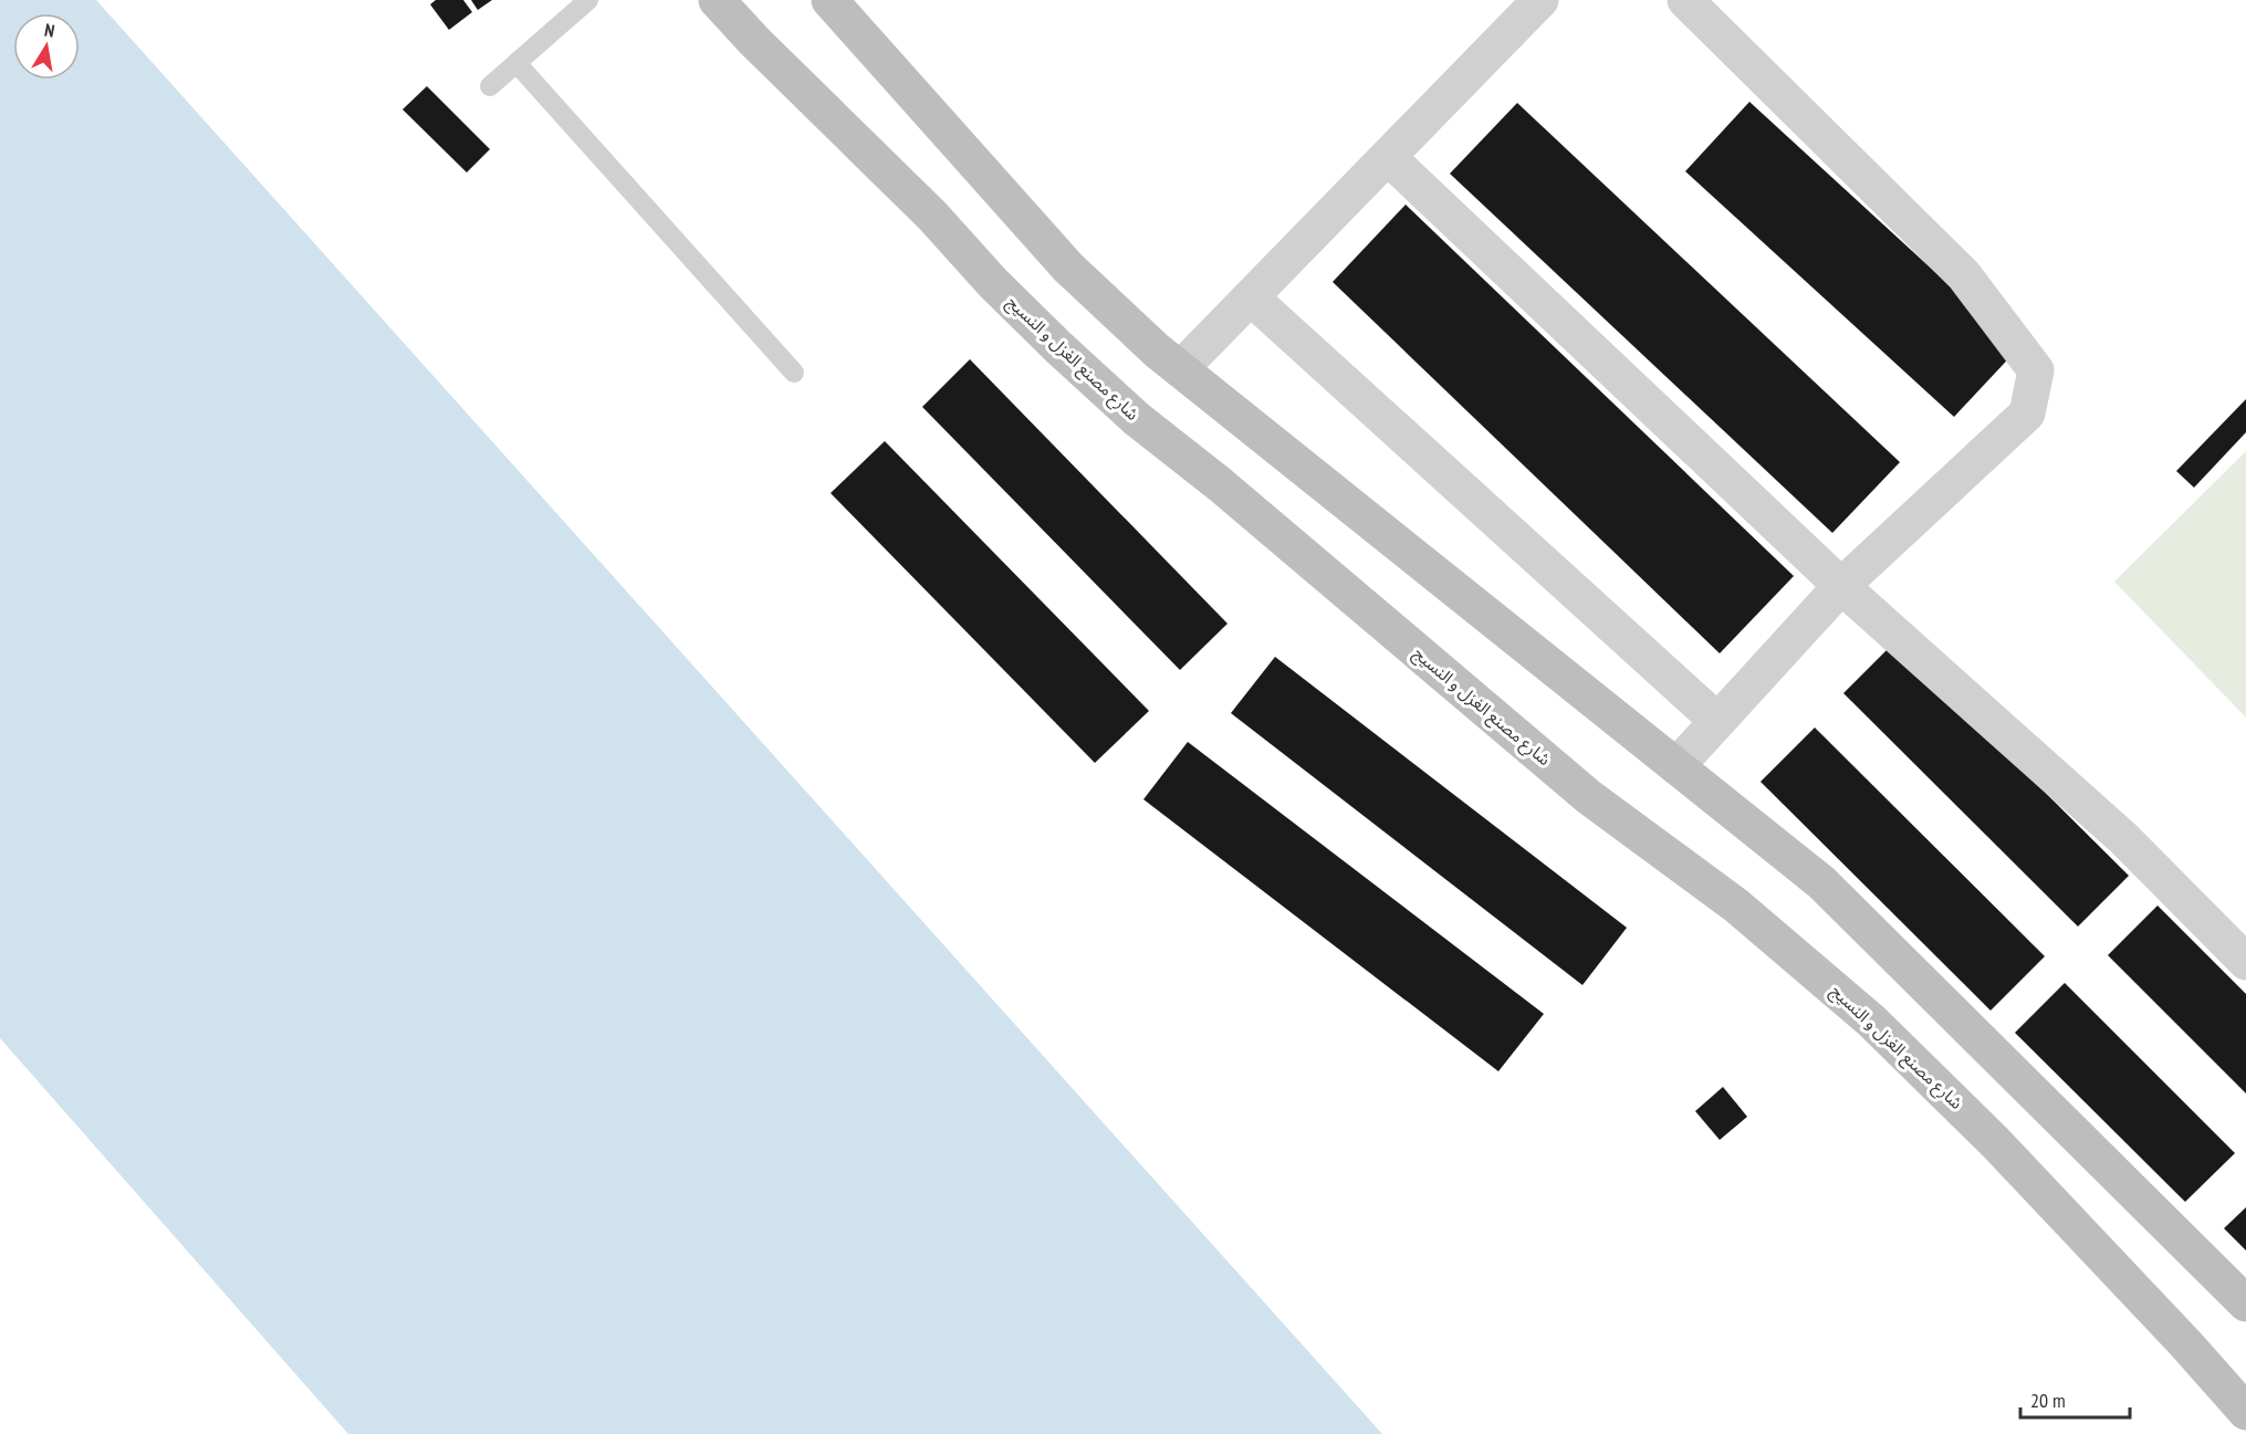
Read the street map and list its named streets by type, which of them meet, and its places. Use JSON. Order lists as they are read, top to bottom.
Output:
{
  "streets": {
    "main road": ["شارع مصنع الغزل و النسيج"]
  },
  "scale_bar": "20 m",
  "north": "top"
}
